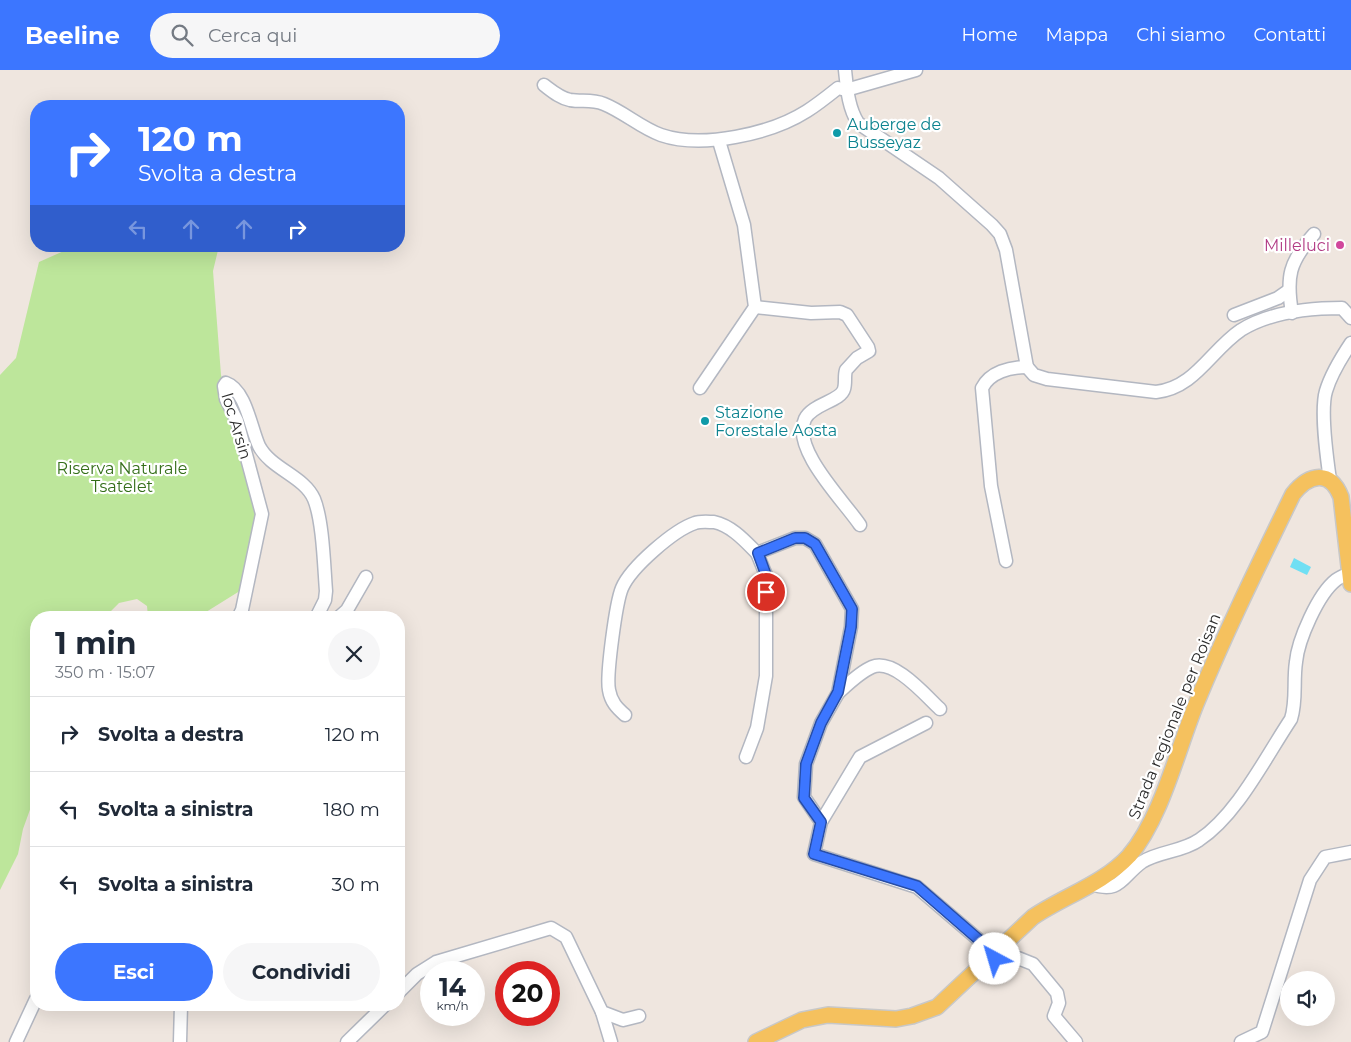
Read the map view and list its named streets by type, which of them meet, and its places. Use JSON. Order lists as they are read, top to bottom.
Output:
{
  "streets": {
    "main road": ["Strada regionale per Roisan"],
    "street": ["loc Arsin"]
  },
  "parks": ["Riserva Naturale Tsatelet"],
  "places": ["Auberge de Busseyaz", "Milleluci", "Stazione Forestale Aosta"],
  "page": {
    "header": "Beeline",
    "search": "Cerca qui",
    "nav": [
      "Home",
      "Mappa",
      "Chi siamo",
      "Contatti"
    ],
    "turn": ["120 m", "Svolta a destra"],
    "heading": ["1 min", "350 m · 15:07"],
    "list": [
      {
        "name": "Svolta a destra",
        "value": "120 m"
      },
      {
        "name": "Svolta a sinistra",
        "value": "180 m"
      },
      {
        "name": "Svolta a sinistra",
        "value": "30 m"
      }
    ],
    "buttons": ["Esci", "Condividi"],
    "speed": "14 km/h",
    "limit": "20"
  }
}
